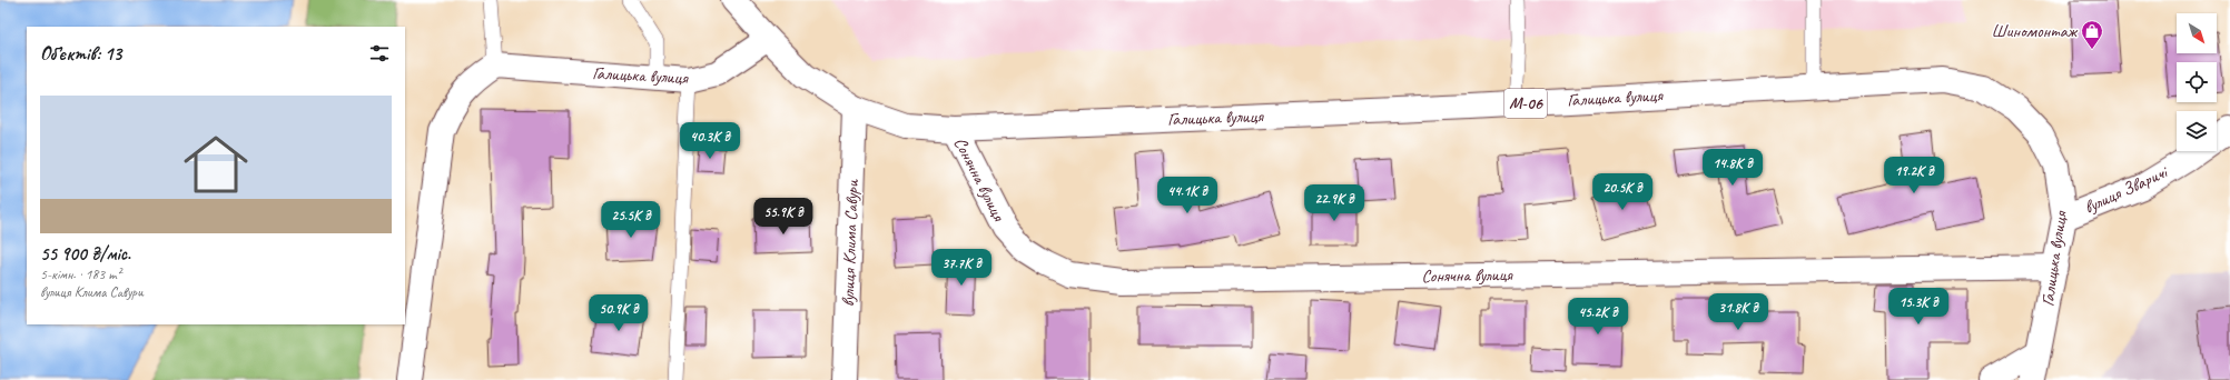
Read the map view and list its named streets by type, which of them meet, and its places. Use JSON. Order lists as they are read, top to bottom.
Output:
{
  "streets": {
    "main road": [
      "Галицька вулиця",
      "М-06",
      "Сонячна вулиця",
      "вулиця Зваричі",
      "вулиця Клима Савури"
    ]
  },
  "crossings": [
    ["Галицька вулиця", "М-06"],
    ["Галицька вулиця", "Сонячна вулиця"],
    ["Галицька вулиця", "вулиця Зваричі"],
    ["Галицька вулиця", "вулиця Клима Савури"]
  ],
  "places": {
    "shop": ["Шиномонтаж"]
  },
  "north": "bottom right",
  "page": {
    "heading": "Об’єктів: 13",
    "list": [
      {
        "name": "55 900 ₴/міс.",
        "note": "5-кімн. · 183 m² · вулиця Клима Савури"
      }
    ],
    "price": [
      "40.3K ₴",
      "14.8K ₴",
      "19.2K ₴",
      "20.5K ₴",
      "44.1K ₴",
      "22.9K ₴",
      "55.9K ₴",
      "25.5K ₴",
      "37.7K ₴",
      "15.3K ₴",
      "31.8K ₴",
      "50.9K ₴",
      "45.2K ₴"
    ]
  }
}
